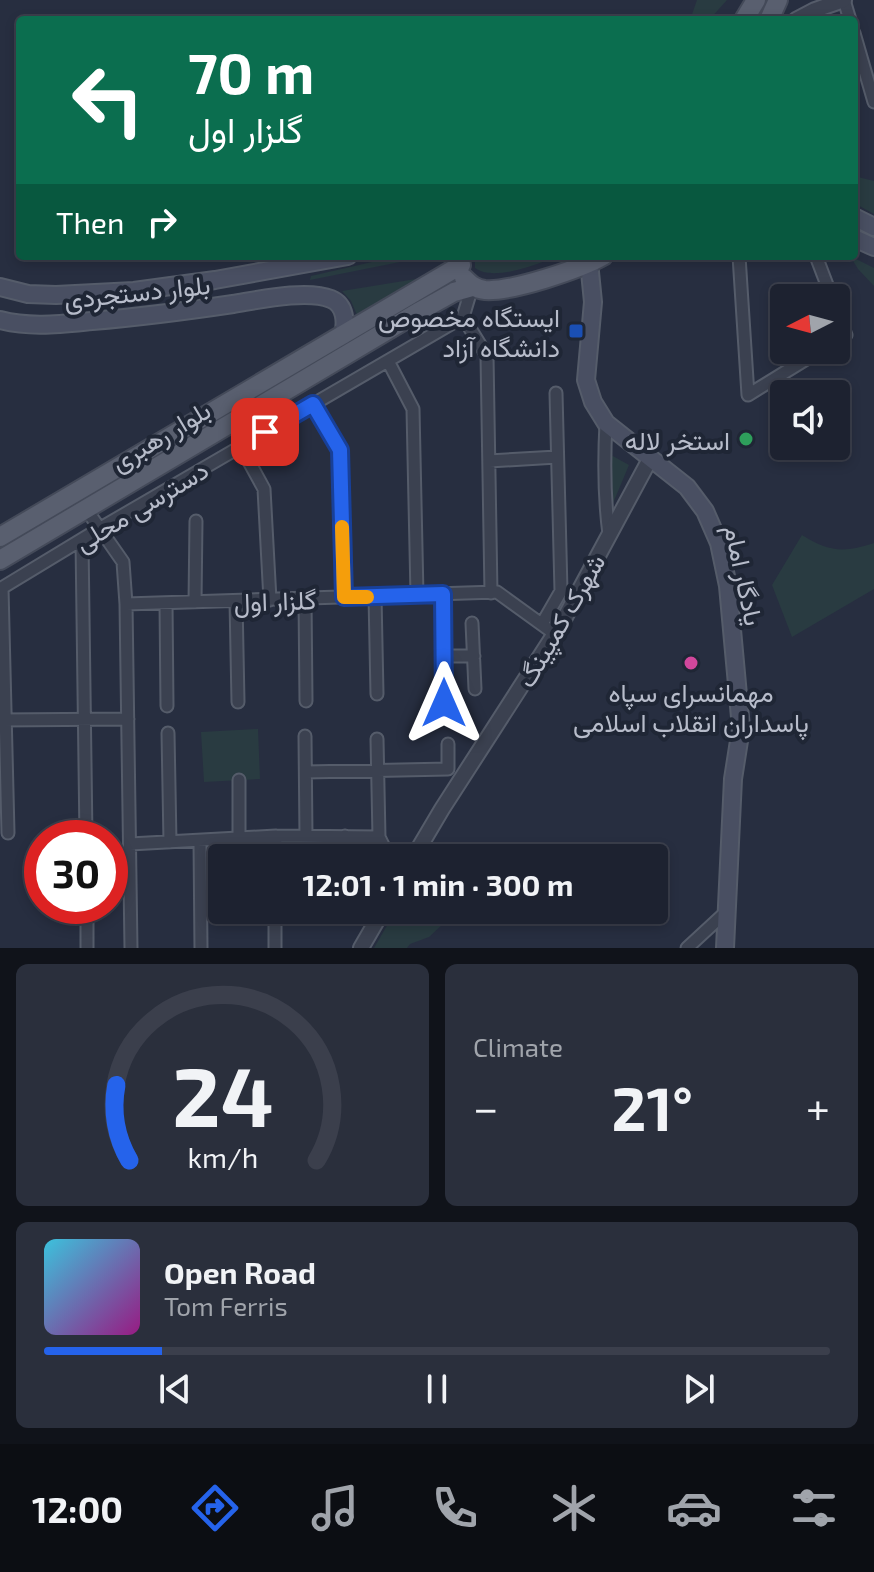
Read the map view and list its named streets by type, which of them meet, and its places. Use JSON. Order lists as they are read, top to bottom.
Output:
{
  "streets": {
    "main road": ["بلوار دستجردی", "بلوار رهبری", "یادگار امام"],
    "street": ["دسترسی محلی", "گلزار اول", "شهرک کمپینگ"]
  },
  "crossings": [
    ["بلوار دستجردی", "بلوار رهبری"],
    ["یادگار امام", "شهرک کمپینگ"]
  ],
  "places": {
    "transit": ["ایستگاه مخصوص دانشگاه آزاد"],
    "other": ["استخر لاله", "مهمانسرای سپاه پاسداران انقلاب اسلامی"]
  },
  "north": "left",
  "page": {
    "turn": ["70 m", "گلزار اول"],
    "then": "Then",
    "limit": "30",
    "trip": "12:01 · 1 min · 300 m",
    "tile": "Climate",
    "heat": ["−", "21°", "+"],
    "song": ["Open Road", "Tom Ferris"],
    "tabs": "12:00",
    "gauge": ["24", "km/h"]
  }
}
